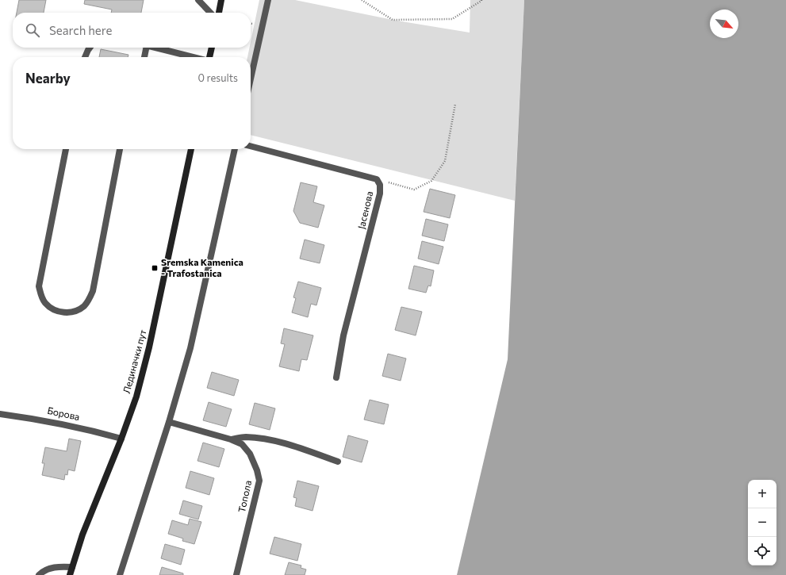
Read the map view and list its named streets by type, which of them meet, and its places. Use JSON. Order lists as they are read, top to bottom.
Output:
{
  "streets": {
    "main road": ["Лединачки пут"],
    "street": ["Јасенова", "Борова", "Топола"]
  },
  "crossings": [
    ["Лединачки пут", "Борова"]
  ],
  "places": {
    "transit": ["Sremska Kamenica - Trafostanica"]
  },
  "north": "bottom right",
  "page": {
    "search": "Search here",
    "heading": ["Nearby", "0 results"],
    "map_buttons": ["+", "−"]
  }
}
